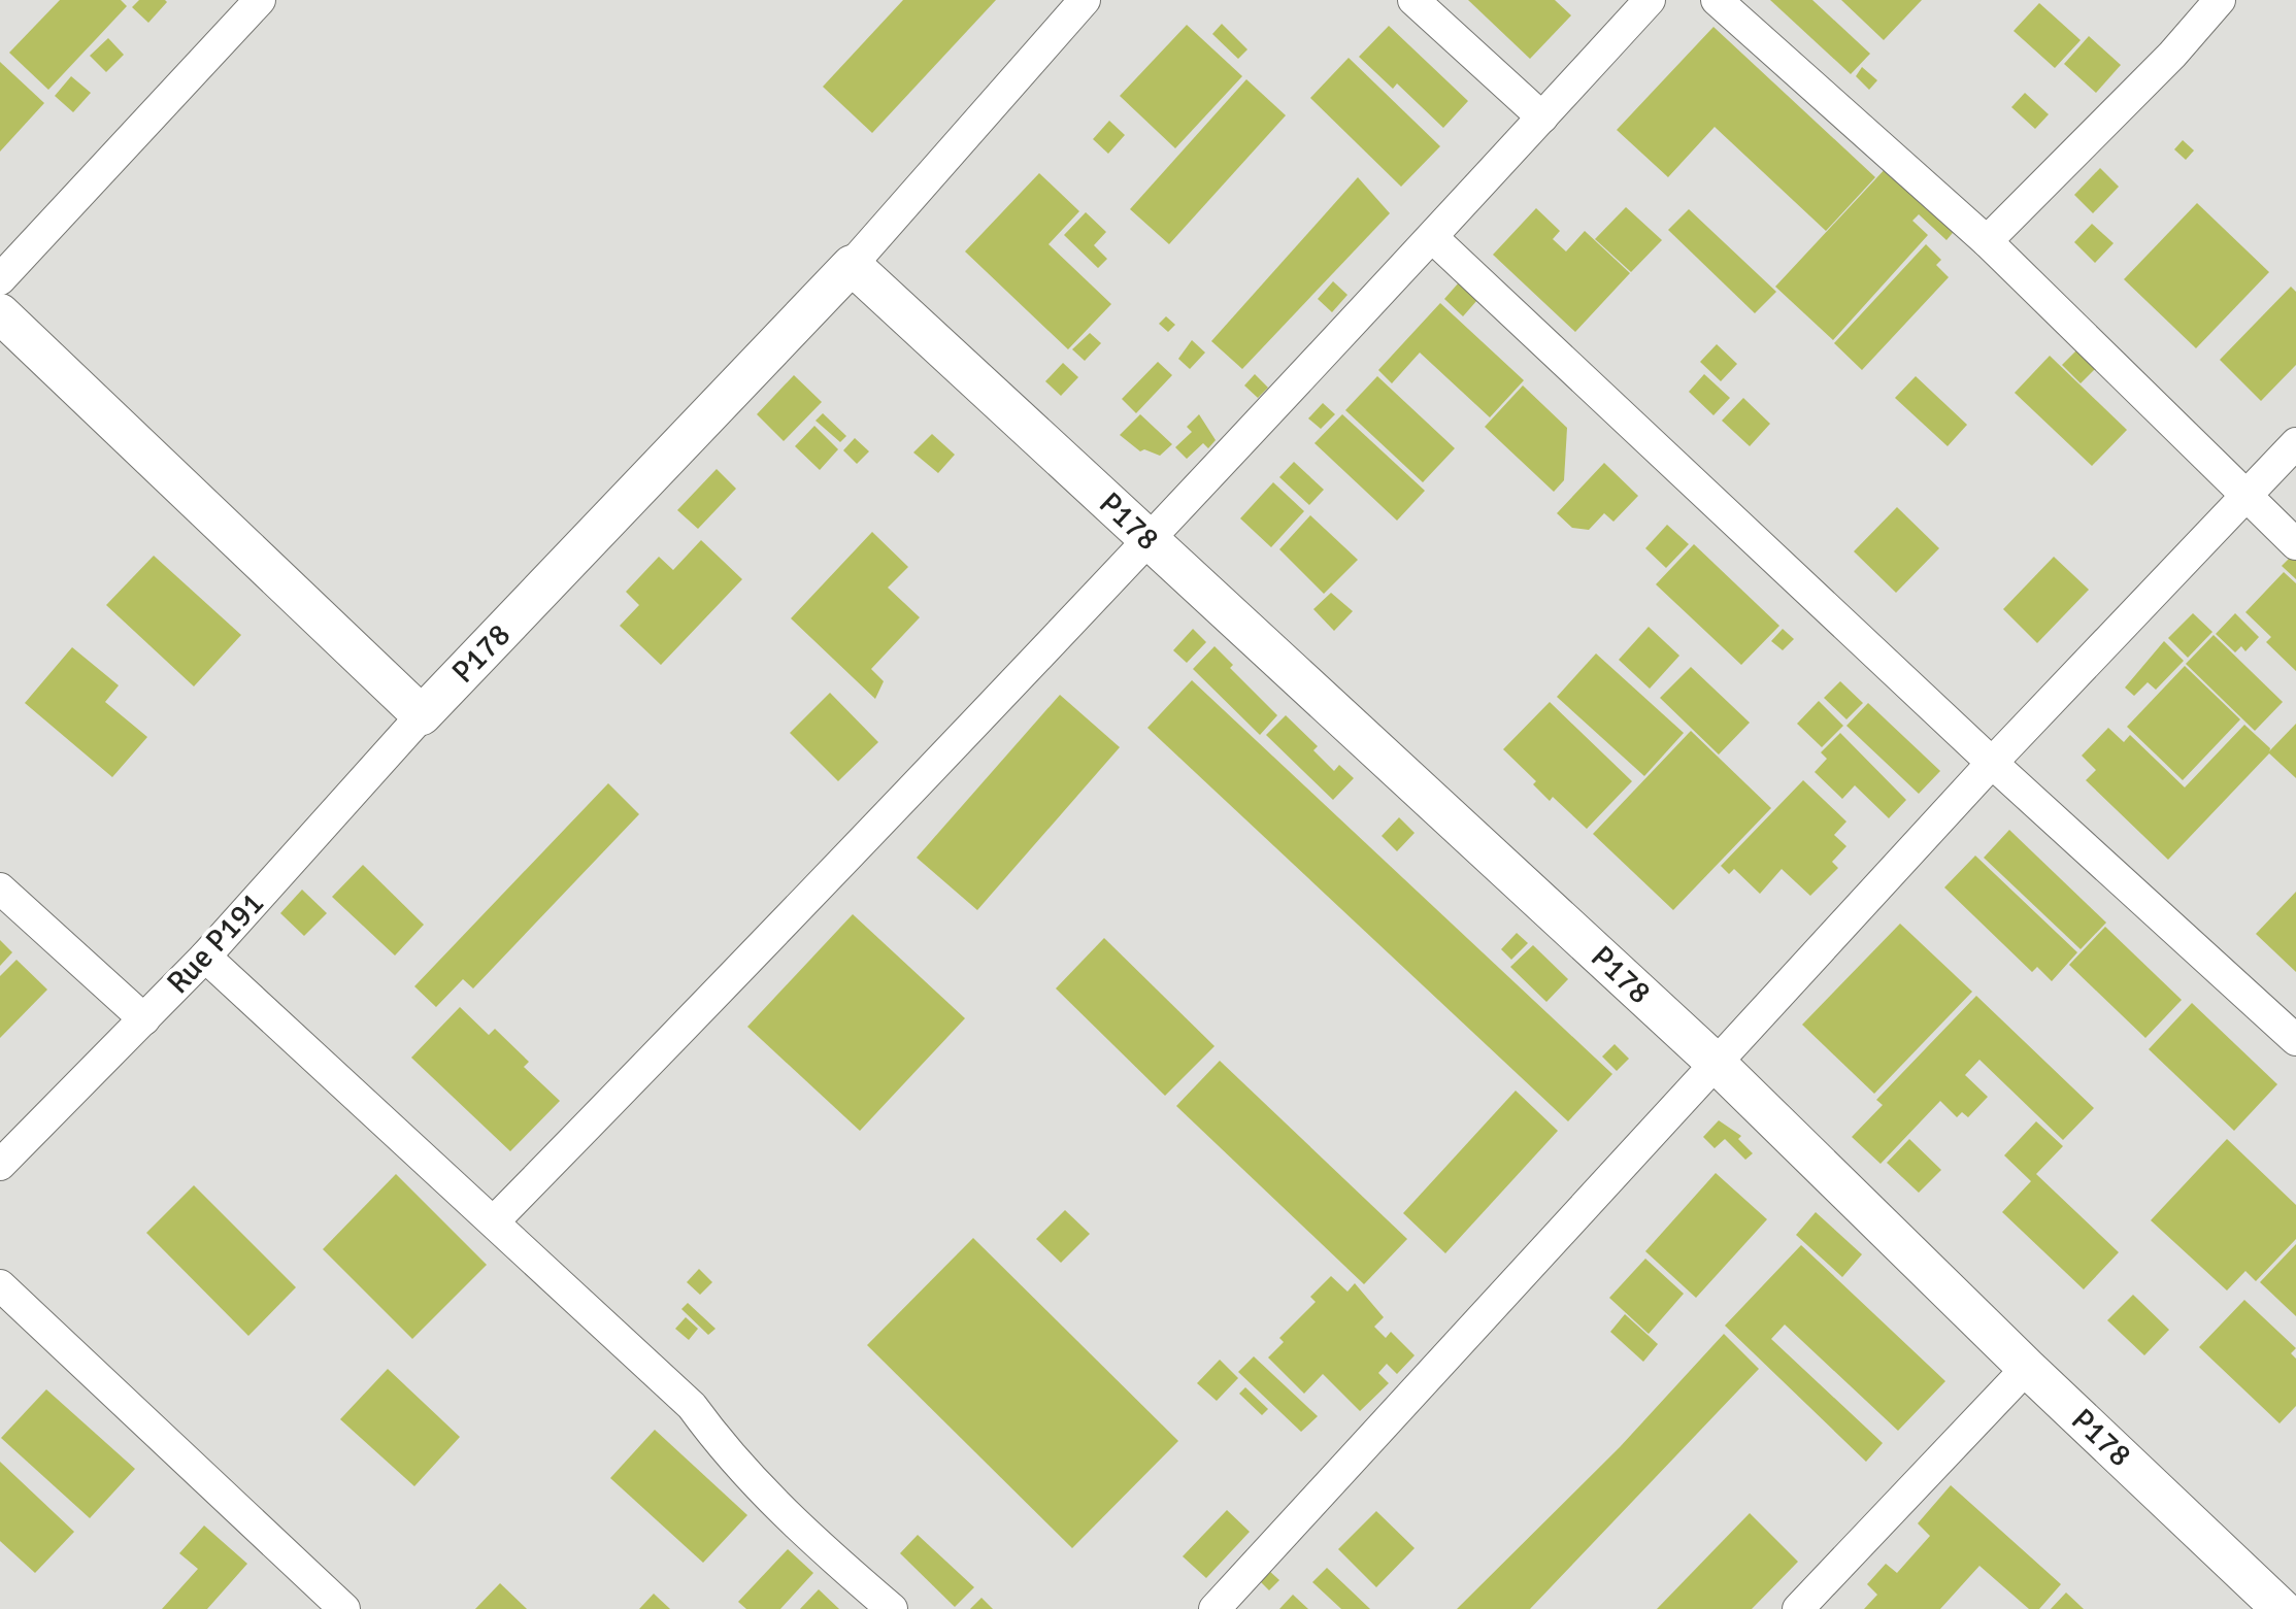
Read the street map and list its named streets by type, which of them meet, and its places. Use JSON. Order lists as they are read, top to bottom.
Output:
{
  "streets": {
    "street": ["P178", "Rue P191"]
  },
  "crossings": [
    ["P178", "Rue P191"]
  ]
}
